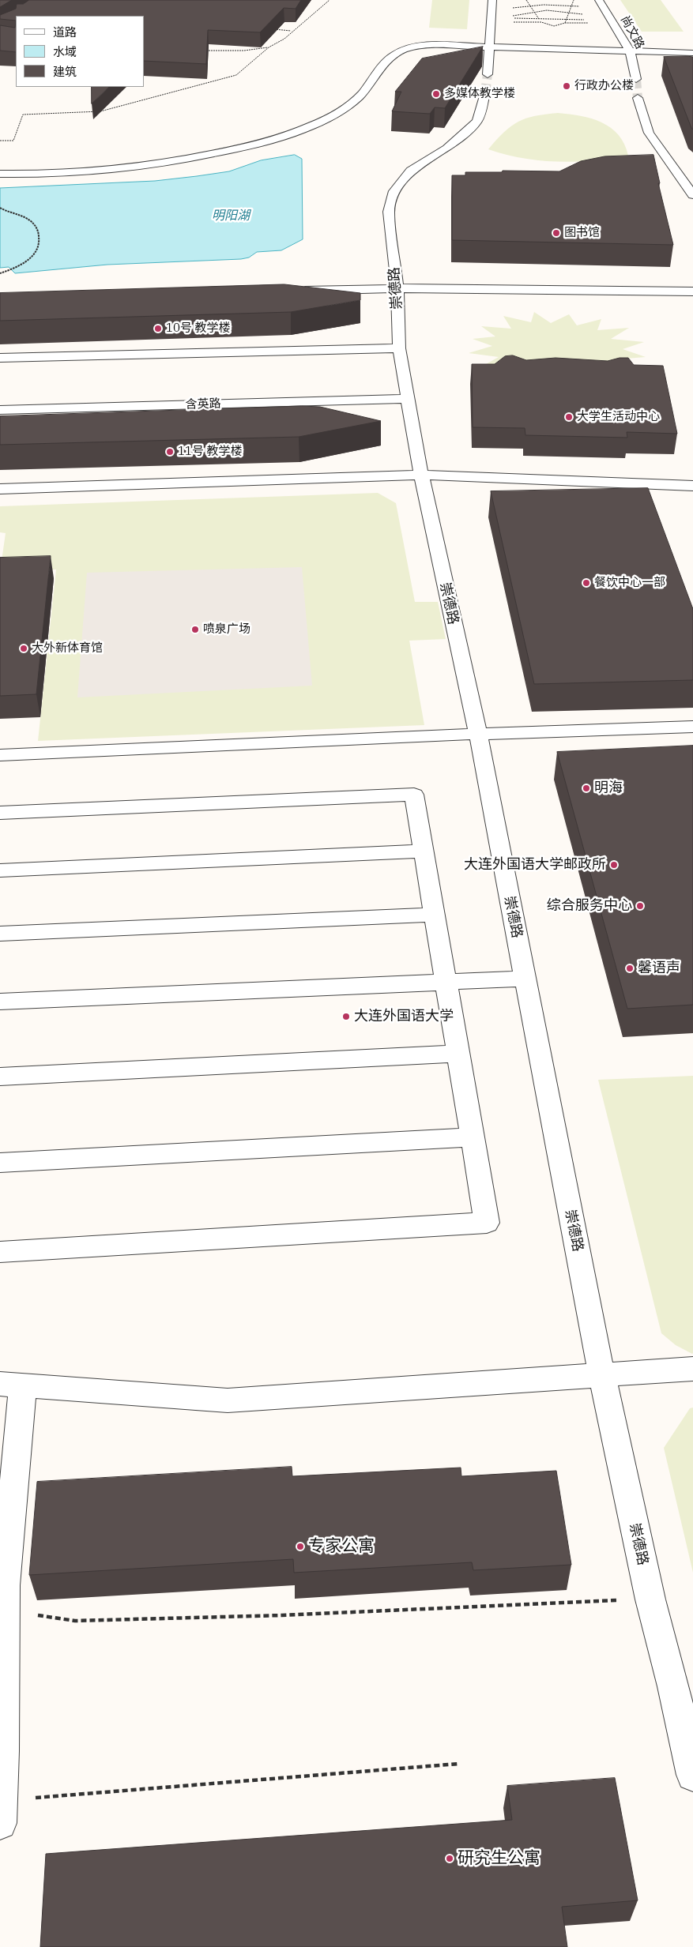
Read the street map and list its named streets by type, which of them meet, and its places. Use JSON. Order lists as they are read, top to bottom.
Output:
{
  "streets": {
    "street": ["尚文路", "崇德路", "含英路"]
  },
  "crossings": [
    ["崇德路", "含英路"]
  ],
  "water": ["明阳湖"],
  "places": [
    "行政办公楼",
    "多媒体教学楼",
    "图书馆",
    "10号 教学楼",
    "大学生活动中心",
    "11号 教学楼",
    "餐饮中心一部",
    "喷泉广场",
    "大外新体育馆",
    "明海",
    "大连外国语大学邮政所",
    "综合服务中心",
    "馨语声",
    "大连外国语大学",
    "专家公寓",
    "研究生公寓"
  ],
  "legend": ["道路", "水域", "建筑"]
}
